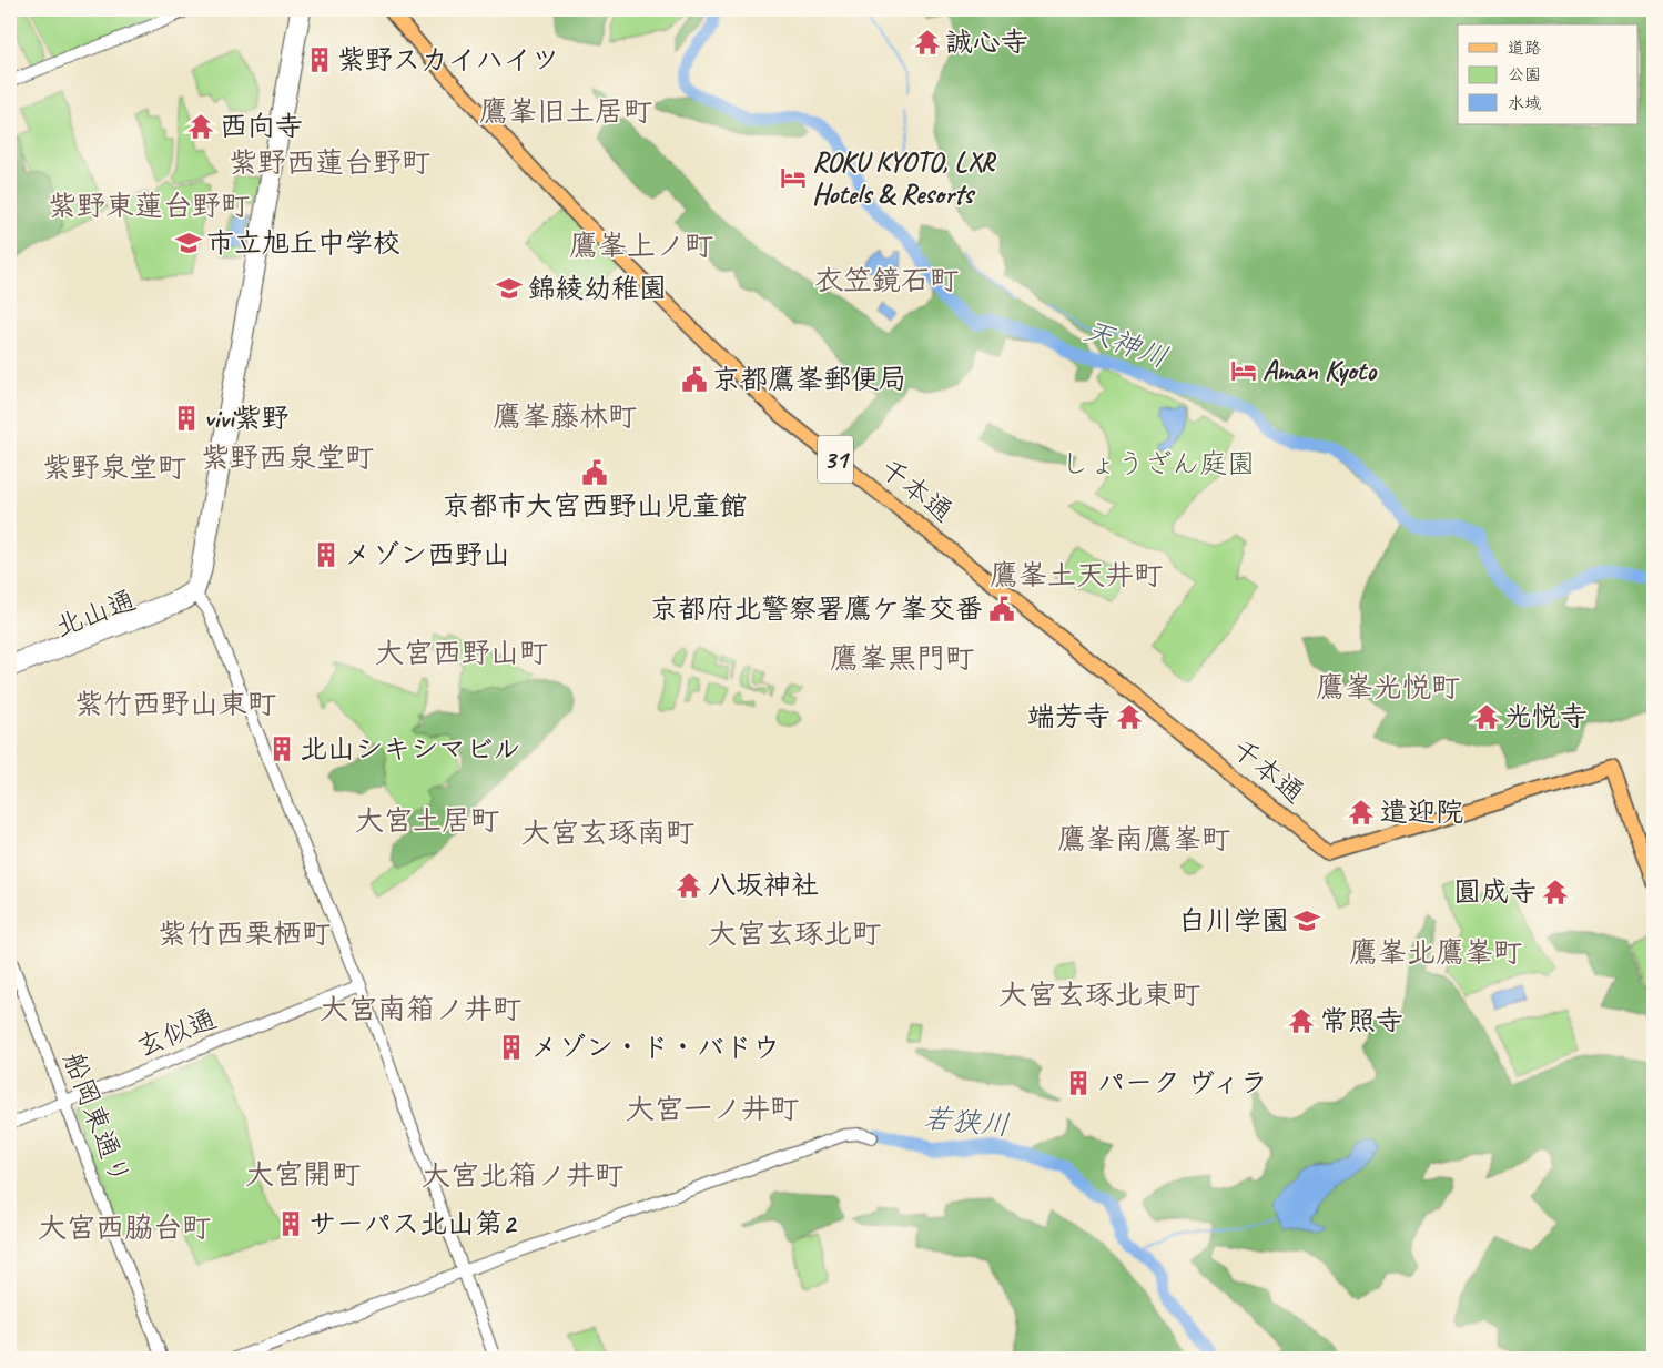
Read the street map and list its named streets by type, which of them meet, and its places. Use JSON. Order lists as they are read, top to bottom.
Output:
{
  "streets": {
    "main road": ["31", "千本通"],
    "street": ["北山通", "玄似通", "船岡東通り"]
  },
  "crossings": [
    ["玄似通", "船岡東通り"]
  ],
  "districts": [
    "鷹峯旧土居町",
    "紫野西蓮台野町",
    "紫野東蓮台野町",
    "鷹峯上ノ町",
    "衣笠鏡石町",
    "鷹峯藤林町",
    "紫野西泉堂町",
    "紫野泉堂町",
    "鷹峯土天井町",
    "大宮西野山町",
    "鷹峯黒門町",
    "鷹峯光悦町",
    "紫竹西野山東町",
    "大宮土居町",
    "大宮玄琢南町",
    "鷹峯南鷹峯町",
    "紫竹西栗栖町",
    "大宮玄琢北町",
    "鷹峯北鷹峯町",
    "大宮玄琢北東町",
    "大宮南箱ノ井町",
    "大宮一ノ井町",
    "大宮開町",
    "大宮北箱ノ井町",
    "大宮西脇台町"
  ],
  "water": ["天神川", "若狭川"],
  "parks": ["しょうざん庭園"],
  "places": {
    "temple": [
      "誠心寺",
      "西向寺",
      "端芳寺",
      "光悦寺",
      "遣迎院",
      "八坂神社",
      "圓成寺",
      "常照寺"
    ],
    "building": [
      "紫野スカイハイツ",
      "vivi紫野",
      "メゾン西野山",
      "北山シキシマビル",
      "メゾン・ド・バドウ",
      "パーク ヴィラ",
      "サーパス北山第2"
    ],
    "hotel": ["ROKU KYOTO, LXR Hotels & Resorts", "Aman Kyoto"],
    "school or university": ["市立旭丘中学校", "錦綾幼稚園", "白川学園"],
    "public building": ["京都鷹峯郵便局", "京都市大宮西野山児童館", "京都府北警察署鷹ケ峯交番"]
  },
  "legend": ["道路", "公園", "水域"]
}
